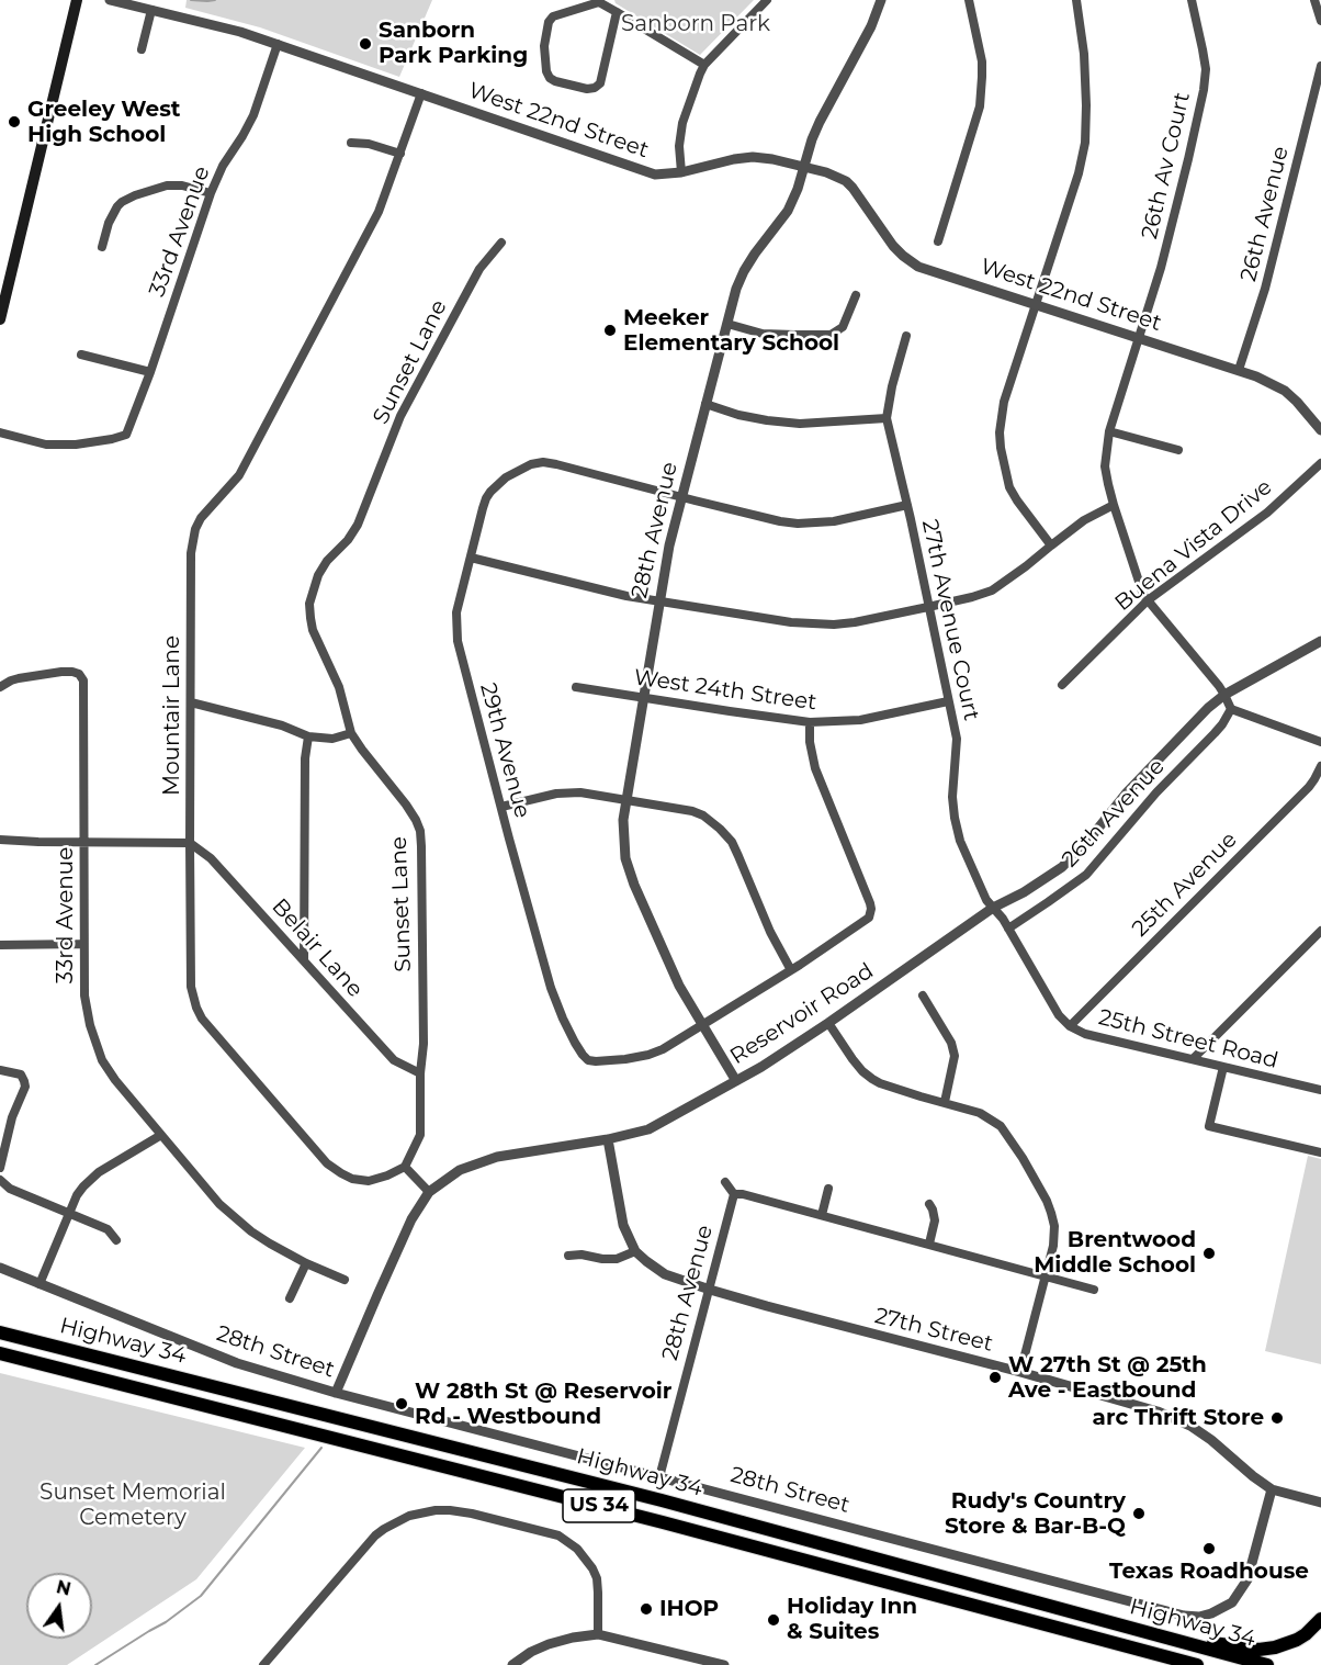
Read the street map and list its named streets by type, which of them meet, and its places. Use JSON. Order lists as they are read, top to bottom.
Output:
{
  "streets": {
    "highway": ["Highway 34", "US 34"],
    "street": [
      "West 22nd Street",
      "26th Av Court",
      "26th Avenue",
      "33rd Avenue",
      "Sunset Lane",
      "28th Avenue",
      "Buena Vista Drive",
      "27th Avenue Court",
      "West 24th Street",
      "Mountair Lane",
      "29th Avenue",
      "25th Avenue",
      "Belair Lane",
      "Reservoir Road",
      "25th Street Road",
      "27th Street",
      "28th Street"
    ]
  },
  "crossings": [
    ["West 22nd Street", "26th Av Court"],
    ["West 22nd Street", "26th Avenue"],
    ["West 22nd Street", "33rd Avenue"],
    ["West 22nd Street", "28th Avenue"],
    ["West 22nd Street", "Mountair Lane"],
    ["26th Av Court", "26th Avenue"],
    ["26th Av Court", "Buena Vista Drive"],
    ["26th Av Court", "Reservoir Road"],
    ["26th Avenue", "25th Street Road"],
    ["Sunset Lane", "Mountair Lane"],
    ["Sunset Lane", "Belair Lane"],
    ["28th Avenue", "West 24th Street"],
    ["28th Avenue", "29th Avenue"],
    ["28th Avenue", "Reservoir Road"],
    ["28th Avenue", "27th Street"],
    ["28th Avenue", "28th Street"],
    ["27th Avenue Court", "West 24th Street"],
    ["27th Avenue Court", "Reservoir Road"],
    ["27th Avenue Court", "25th Street Road"],
    ["Mountair Lane", "Belair Lane"],
    ["25th Avenue", "25th Street Road"],
    ["Reservoir Road", "25th Street Road"],
    ["Reservoir Road", "27th Street"],
    ["Reservoir Road", "28th Street"],
    ["27th Street", "28th Street"]
  ],
  "parks": ["Sanborn Park", "Sunset Memorial Cemetery"],
  "places": [
    "Sanborn Park Parking",
    "Greeley West High School",
    "Meeker Elementary School",
    "Brentwood Middle School",
    "W 27th St @ 25th Ave - Eastbound",
    "W 28th St @ Reservoir Rd - Westbound",
    "arc Thrift Store",
    "Rudy's Country Store & Bar-B-Q",
    "Texas Roadhouse",
    "IHOP",
    "Holiday Inn & Suites"
  ],
  "north": "top"
}
